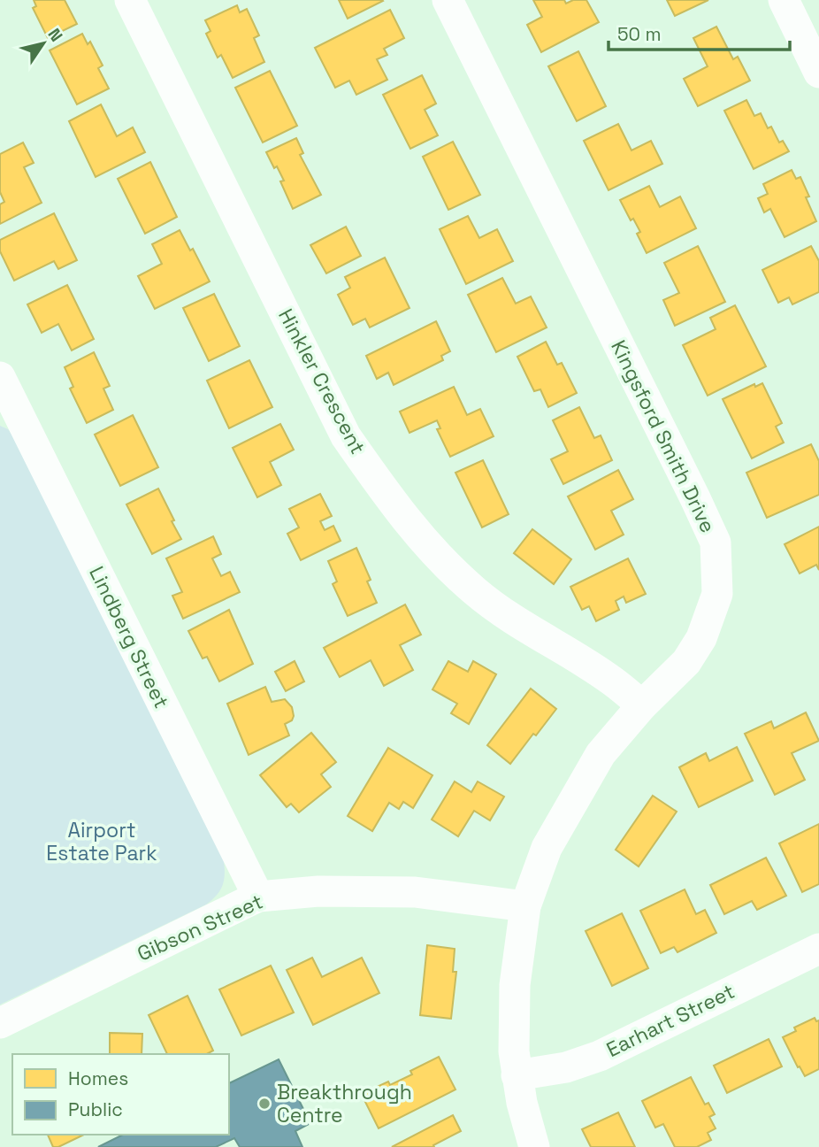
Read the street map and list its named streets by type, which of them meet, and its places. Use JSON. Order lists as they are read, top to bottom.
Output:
{
  "streets": {
    "street": [
      "Hinkler Crescent",
      "Kingsford Smith Drive",
      "Lindberg Street",
      "Gibson Street",
      "Earhart Street"
    ]
  },
  "crossings": [
    ["Hinkler Crescent", "Kingsford Smith Drive"],
    ["Kingsford Smith Drive", "Gibson Street"],
    ["Kingsford Smith Drive", "Earhart Street"],
    ["Lindberg Street", "Gibson Street"]
  ],
  "parks": ["Airport Estate Park"],
  "places": ["Breakthrough Centre"],
  "legend": ["Homes", "Public"],
  "scale_bar": "50 m",
  "north": "top right"
}
